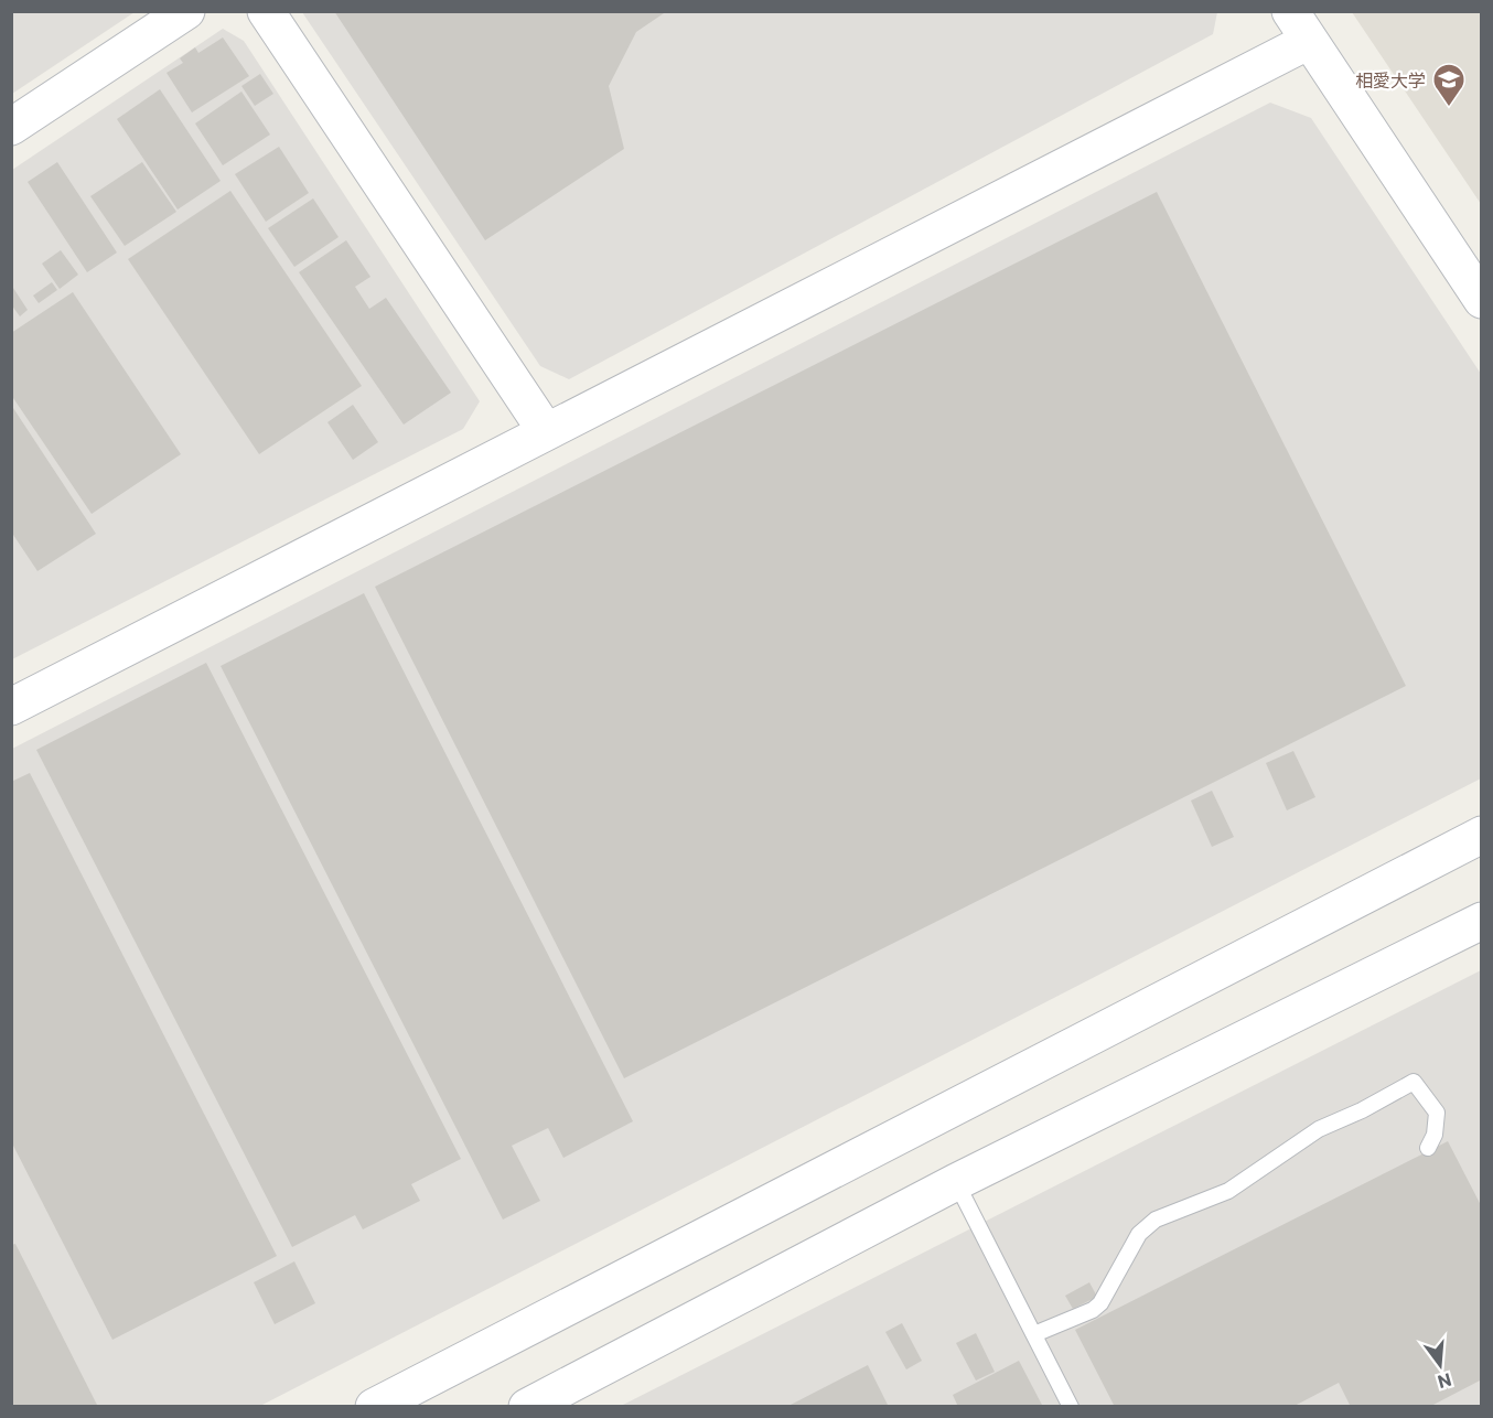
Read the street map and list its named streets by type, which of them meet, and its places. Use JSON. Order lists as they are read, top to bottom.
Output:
{
  "places": {
    "school or university": ["相愛大学"]
  },
  "north": "bottom"
}
